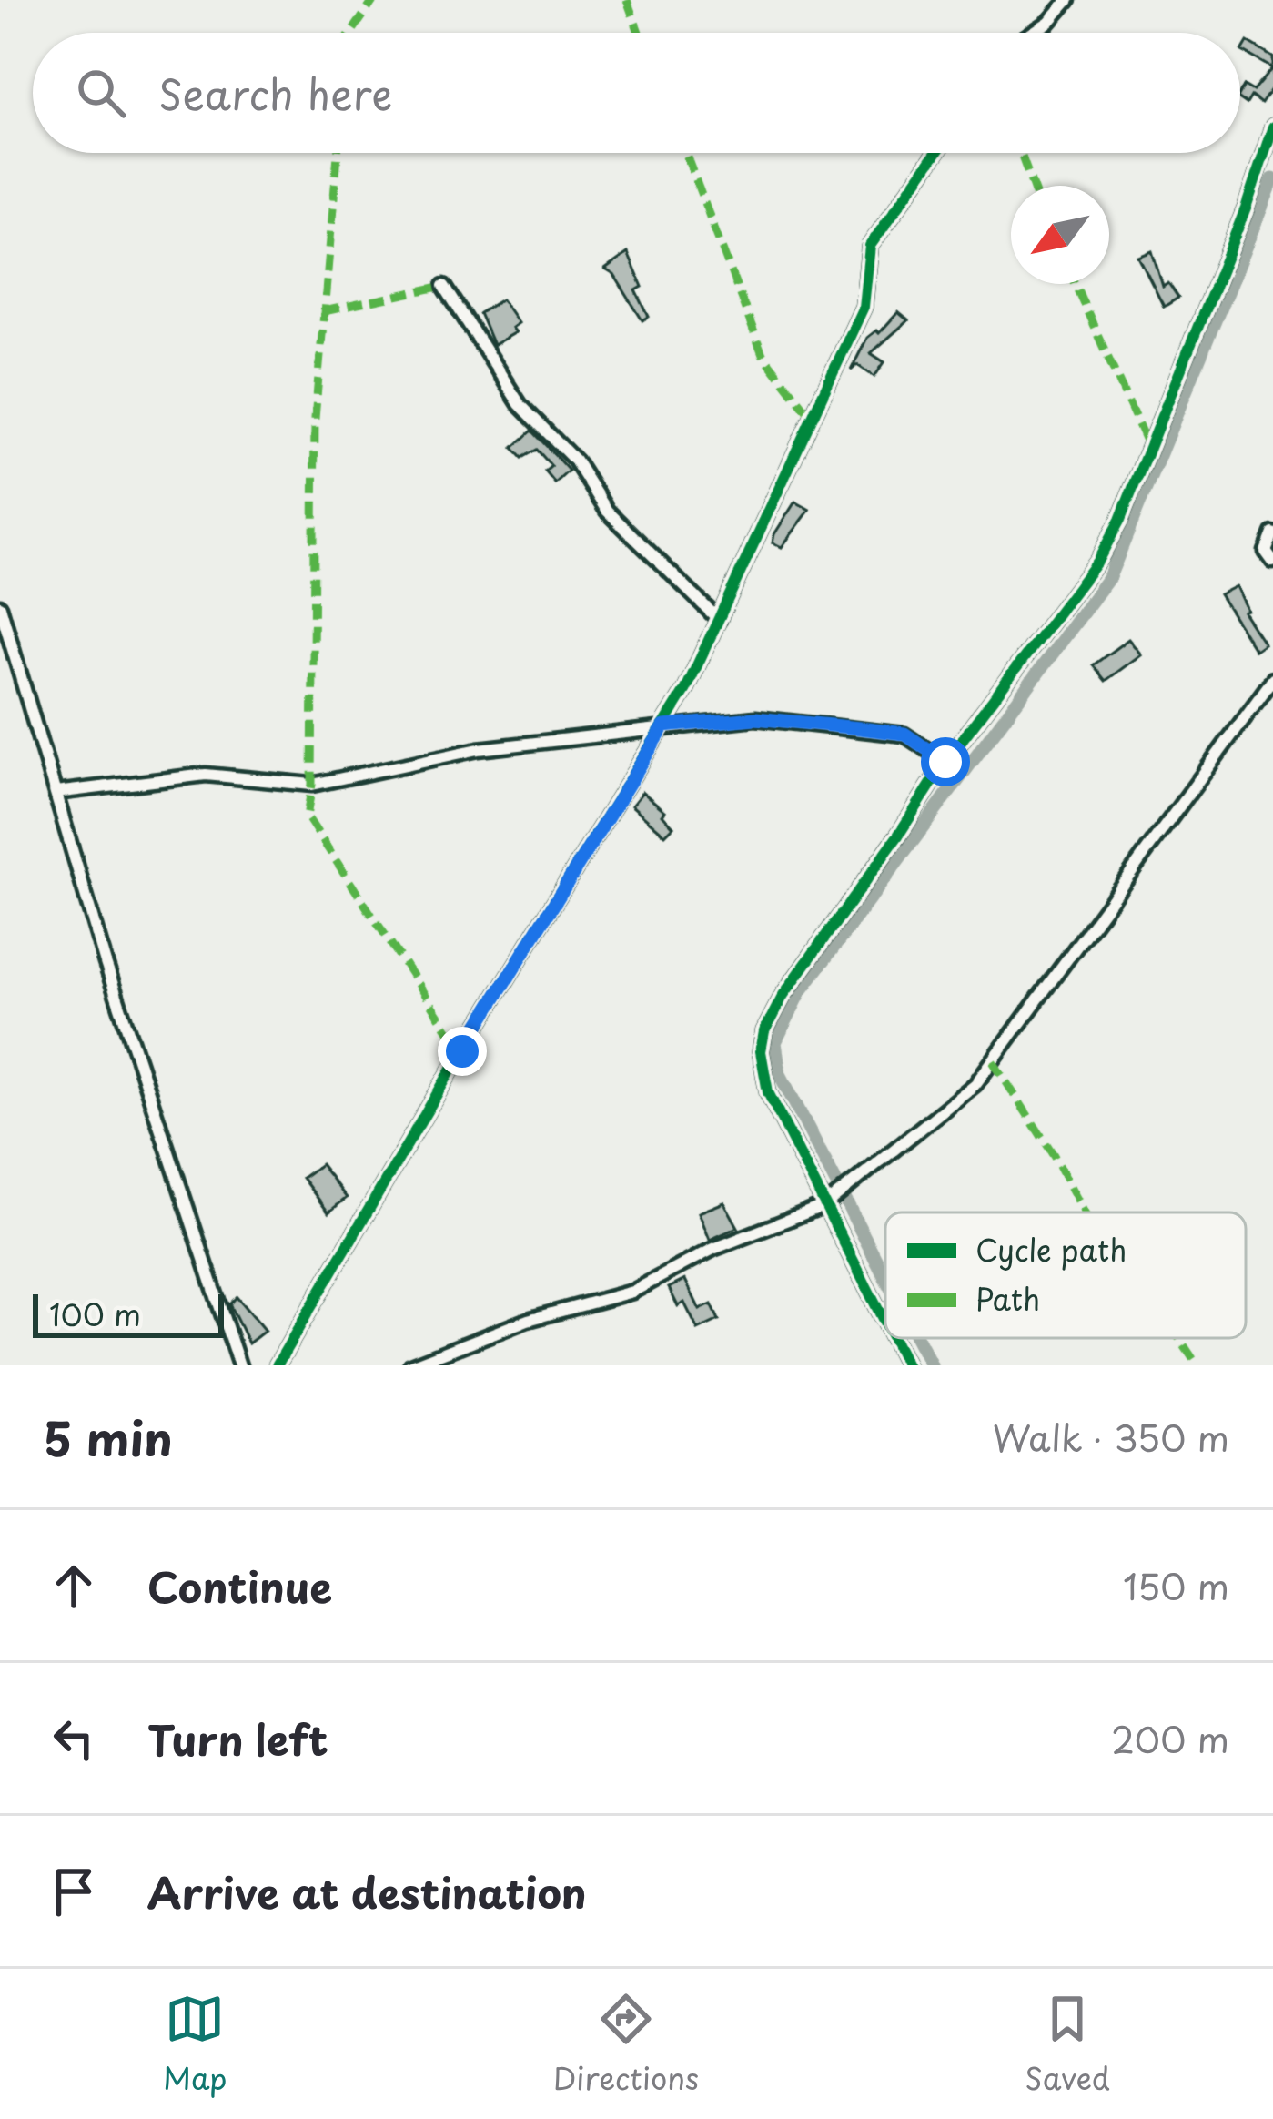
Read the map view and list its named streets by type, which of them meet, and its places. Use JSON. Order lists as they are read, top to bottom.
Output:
{
  "legend": ["Cycle path", "Path"],
  "scale_bar": "100 m",
  "north": "bottom left",
  "page": {
    "search": "Search here",
    "scale": "100 m",
    "heading": ["5 min", "Walk · 350 m"],
    "list": [
      ["Continue", "150 m"],
      ["Turn left", "200 m"],
      "Arrive at destination"
    ],
    "nav": ["Map", "Directions", "Saved"]
  }
}
